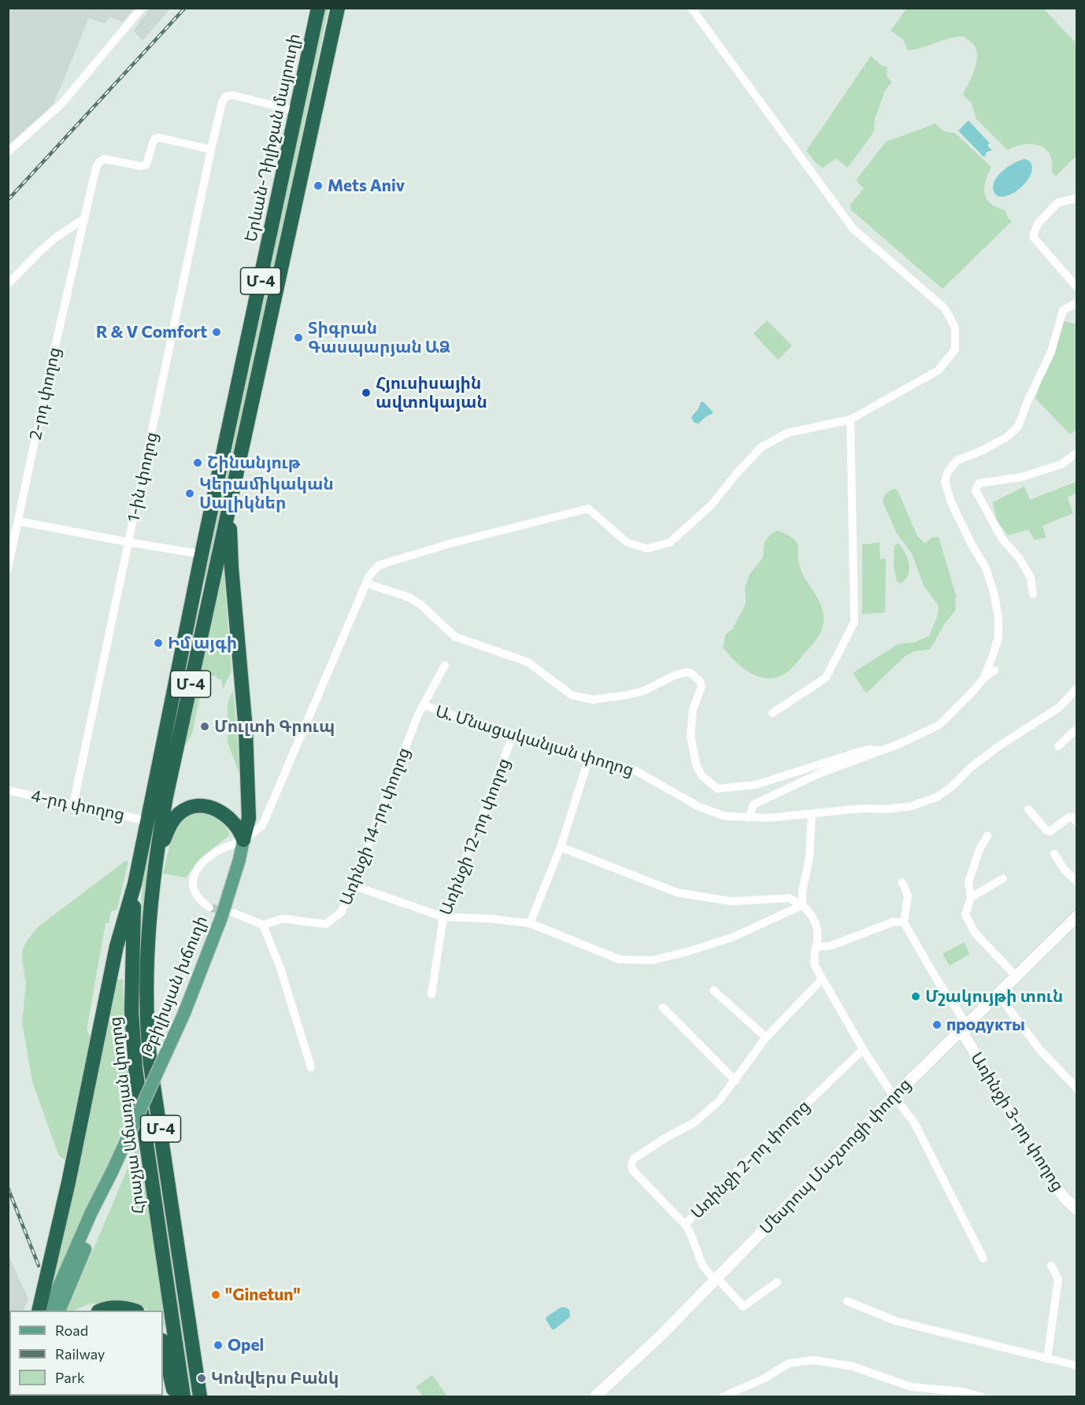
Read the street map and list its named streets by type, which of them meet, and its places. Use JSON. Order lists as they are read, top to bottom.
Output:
{
  "streets": {
    "highway": ["Երևան-Դիլիջան մայրուղի", "Մ-4", "Հրաչյա Աճառյան փողոց"],
    "main road": ["Թբիլիսյան խճուղի"],
    "street": [
      "2-րդ փողոց",
      "1-ին փողոց",
      "Ա. Մնացականյան փողոց",
      "4-րդ փողոց",
      "Առինջի 14-րդ փողոց",
      "Առինջի 12-րդ փողոց",
      "Առինջի 3-րդ փողոց",
      "Մեսրոպ Մաշտոցի փողոց",
      "Առինջի 2-րդ փողոց"
    ]
  },
  "crossings": [
    ["Երևան-Դիլիջան մայրուղի", "1-ին փողոց"],
    ["Երևան-Դիլիջան մայրուղի", "4-րդ փողոց"],
    ["Երևան-Դիլիջան մայրուղի", "Հրաչյա Աճառյան փողոց"],
    ["2-րդ փողոց", "1-ին փողոց"],
    ["1-ին փողոց", "4-րդ փողոց"],
    ["Ա. Մնացականյան փողոց", "Առինջի 14-րդ փողոց"],
    ["Ա. Մնացականյան փողոց", "Առինջի 12-րդ փողոց"],
    ["Առինջի 3-րդ փողոց", "Մեսրոպ Մաշտոցի փողոց"],
    ["Մեսրոպ Մաշտոցի փողոց", "Առինջի 2-րդ փողոց"]
  ],
  "places": [
    "Mets Aniv",
    "R & V Comfort",
    "Տիգրան Գասպարյան ԱՁ",
    "Հյուսիսային ավտոկայան",
    "Շինանյութ",
    "Կերամիկական Սալիկներ",
    "Իմ այգի",
    "Մուլտի Գրուպ",
    "Մշակույթի տուն",
    "продукты",
    "\"Ginetun\"",
    "Opel",
    "Կոնվերս Բանկ"
  ],
  "legend": ["Road", "Railway", "Park"]
}
